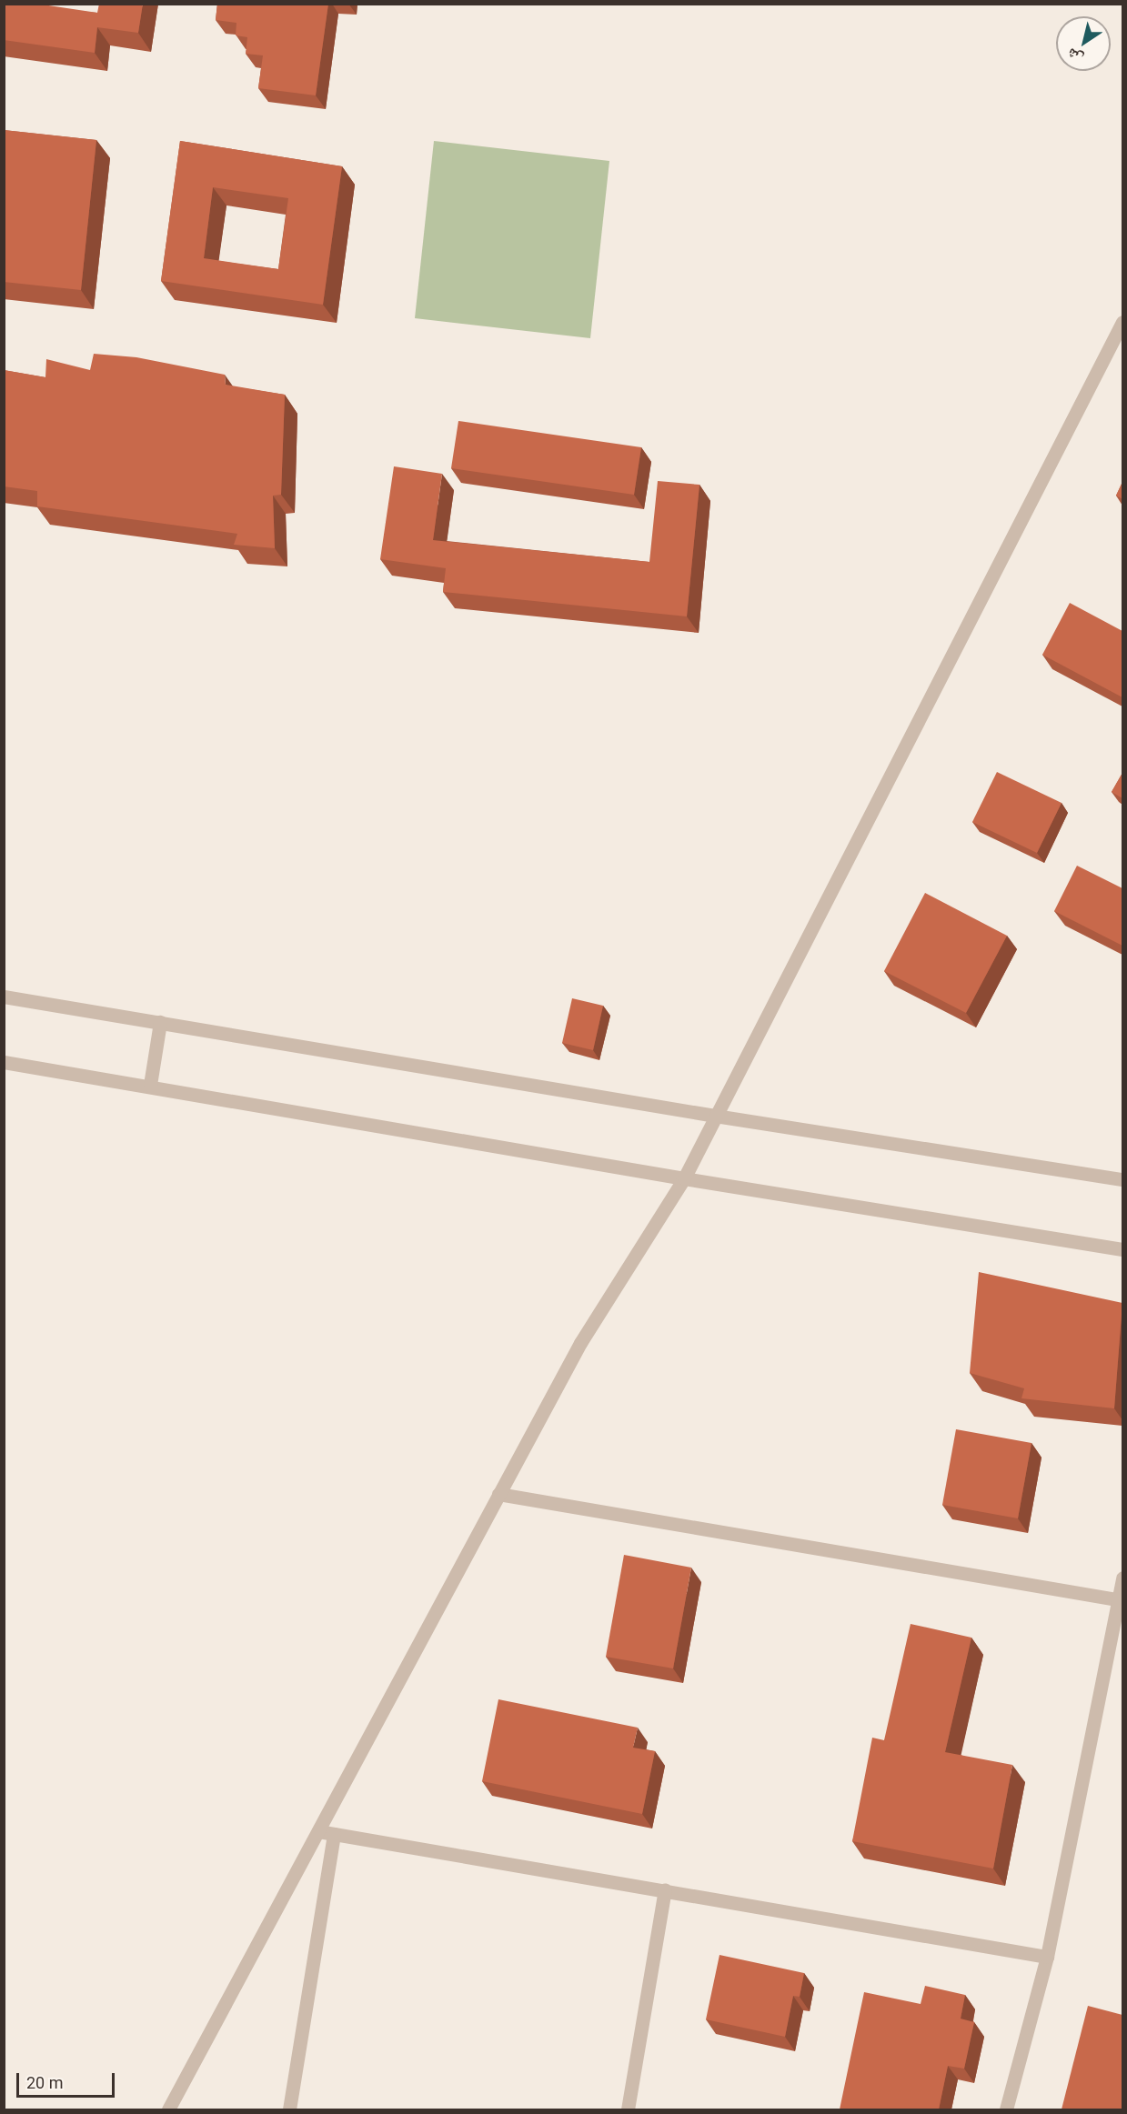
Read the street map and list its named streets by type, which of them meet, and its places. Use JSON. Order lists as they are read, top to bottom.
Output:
{
  "scale_bar": "20 m",
  "north": "bottom left"
}
